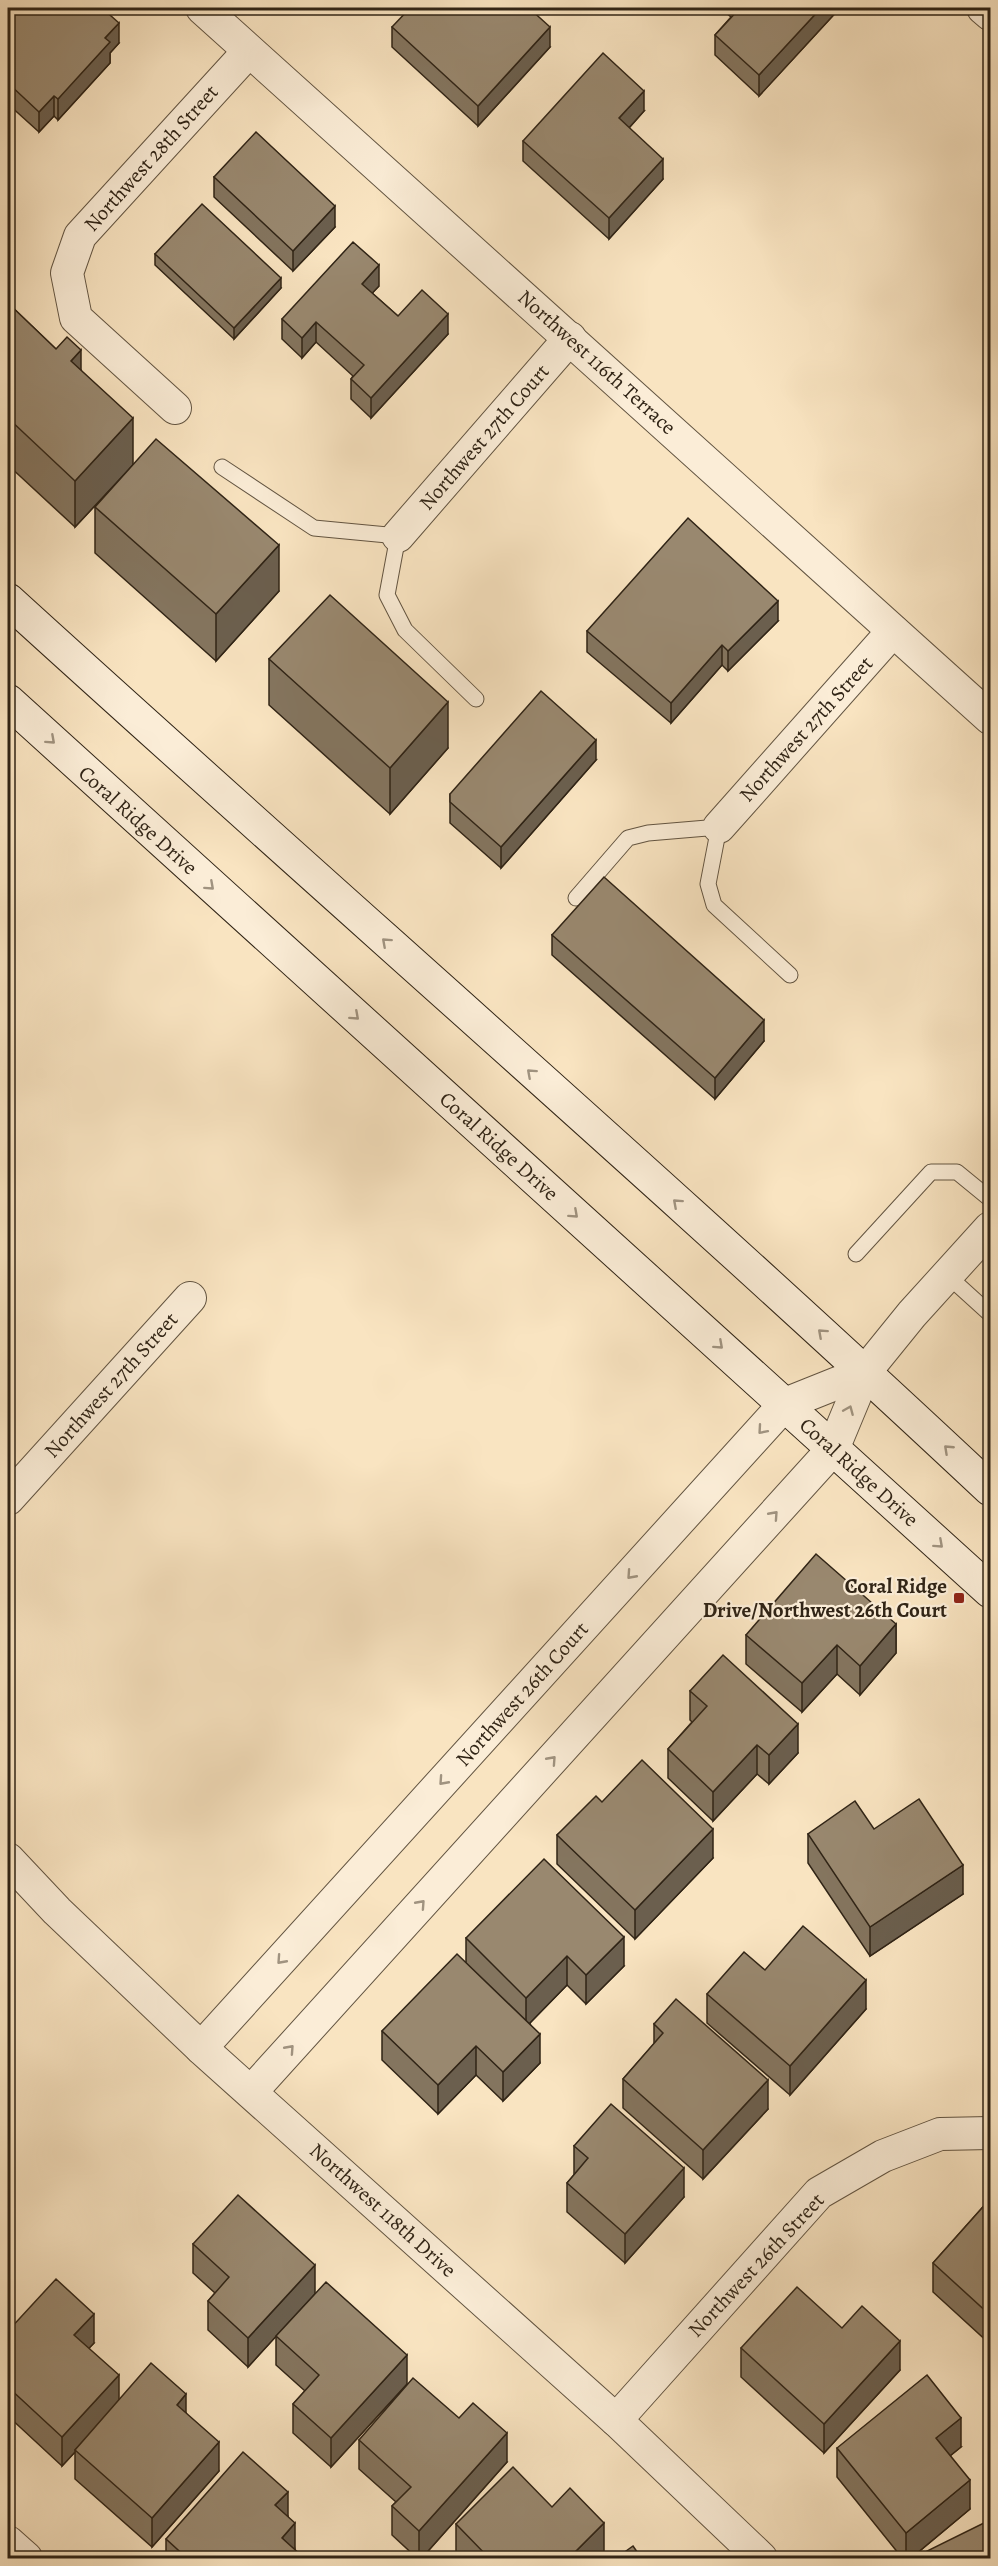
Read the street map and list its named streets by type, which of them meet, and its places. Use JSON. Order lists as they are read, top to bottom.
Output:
{
  "streets": {
    "main road": ["Coral Ridge Drive"],
    "street": [
      "Northwest 28th Street",
      "Northwest 116th Terrace",
      "Northwest 27th Court",
      "Northwest 27th Street",
      "Northwest 26th Court",
      "Northwest 118th Drive",
      "Northwest 26th Street"
    ]
  },
  "crossings": [
    ["Northwest 28th Street", "Northwest 116th Terrace"],
    ["Northwest 116th Terrace", "Northwest 27th Court"],
    ["Northwest 116th Terrace", "Northwest 27th Street"],
    ["Coral Ridge Drive", "Northwest 26th Court"],
    ["Northwest 26th Court", "Northwest 118th Drive"],
    ["Northwest 118th Drive", "Northwest 26th Street"]
  ],
  "places": {
    "transit": ["Coral Ridge Drive/Northwest 26th Court"]
  }
}
